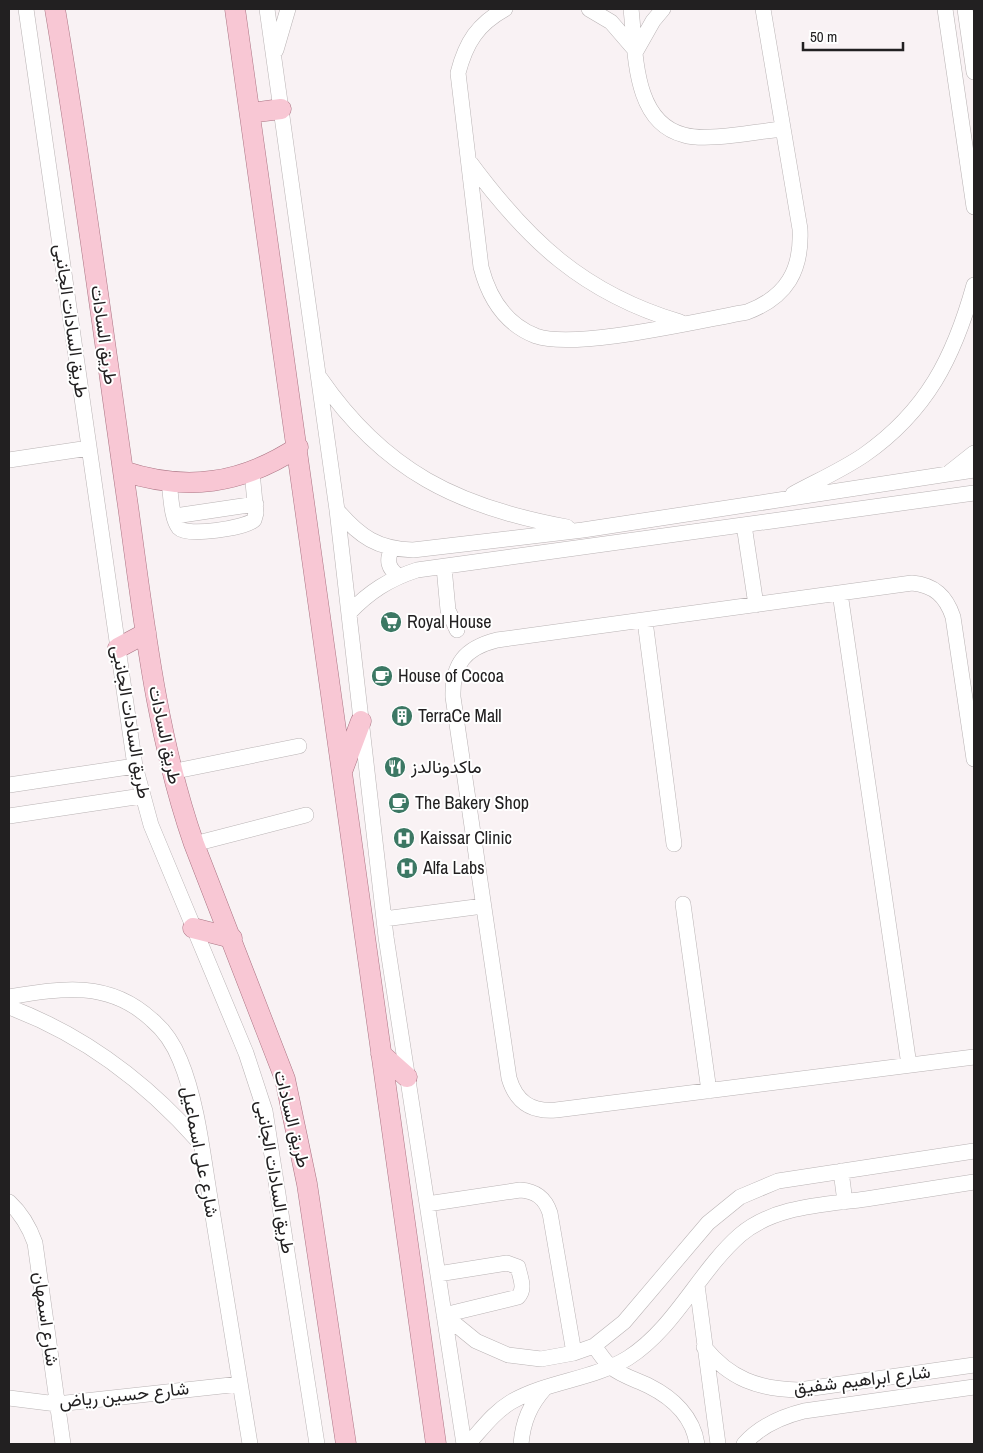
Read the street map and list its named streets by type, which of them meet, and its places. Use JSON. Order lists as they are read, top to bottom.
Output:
{
  "streets": {
    "main road": ["طريق السادات"],
    "street": [
      "طريق السادات الجانبى",
      "شارع على اسماعيل",
      "شارع اسمهان",
      "شارع ابراهيم شفيق",
      "شارع حسين رياض"
    ]
  },
  "crossings": [
    ["شارع على اسماعيل", "شارع حسين رياض"],
    ["شارع اسمهان", "شارع حسين رياض"]
  ],
  "places": {
    "supermarket": ["Royal House"],
    "cafe": ["House of Cocoa", "The Bakery Shop"],
    "building": ["TerraCe Mall"],
    "restaurant": ["ماكدونالدز"],
    "hospital": ["Kaissar Clinic", "Alfa Labs"]
  },
  "scale_bar": "50 m"
}
